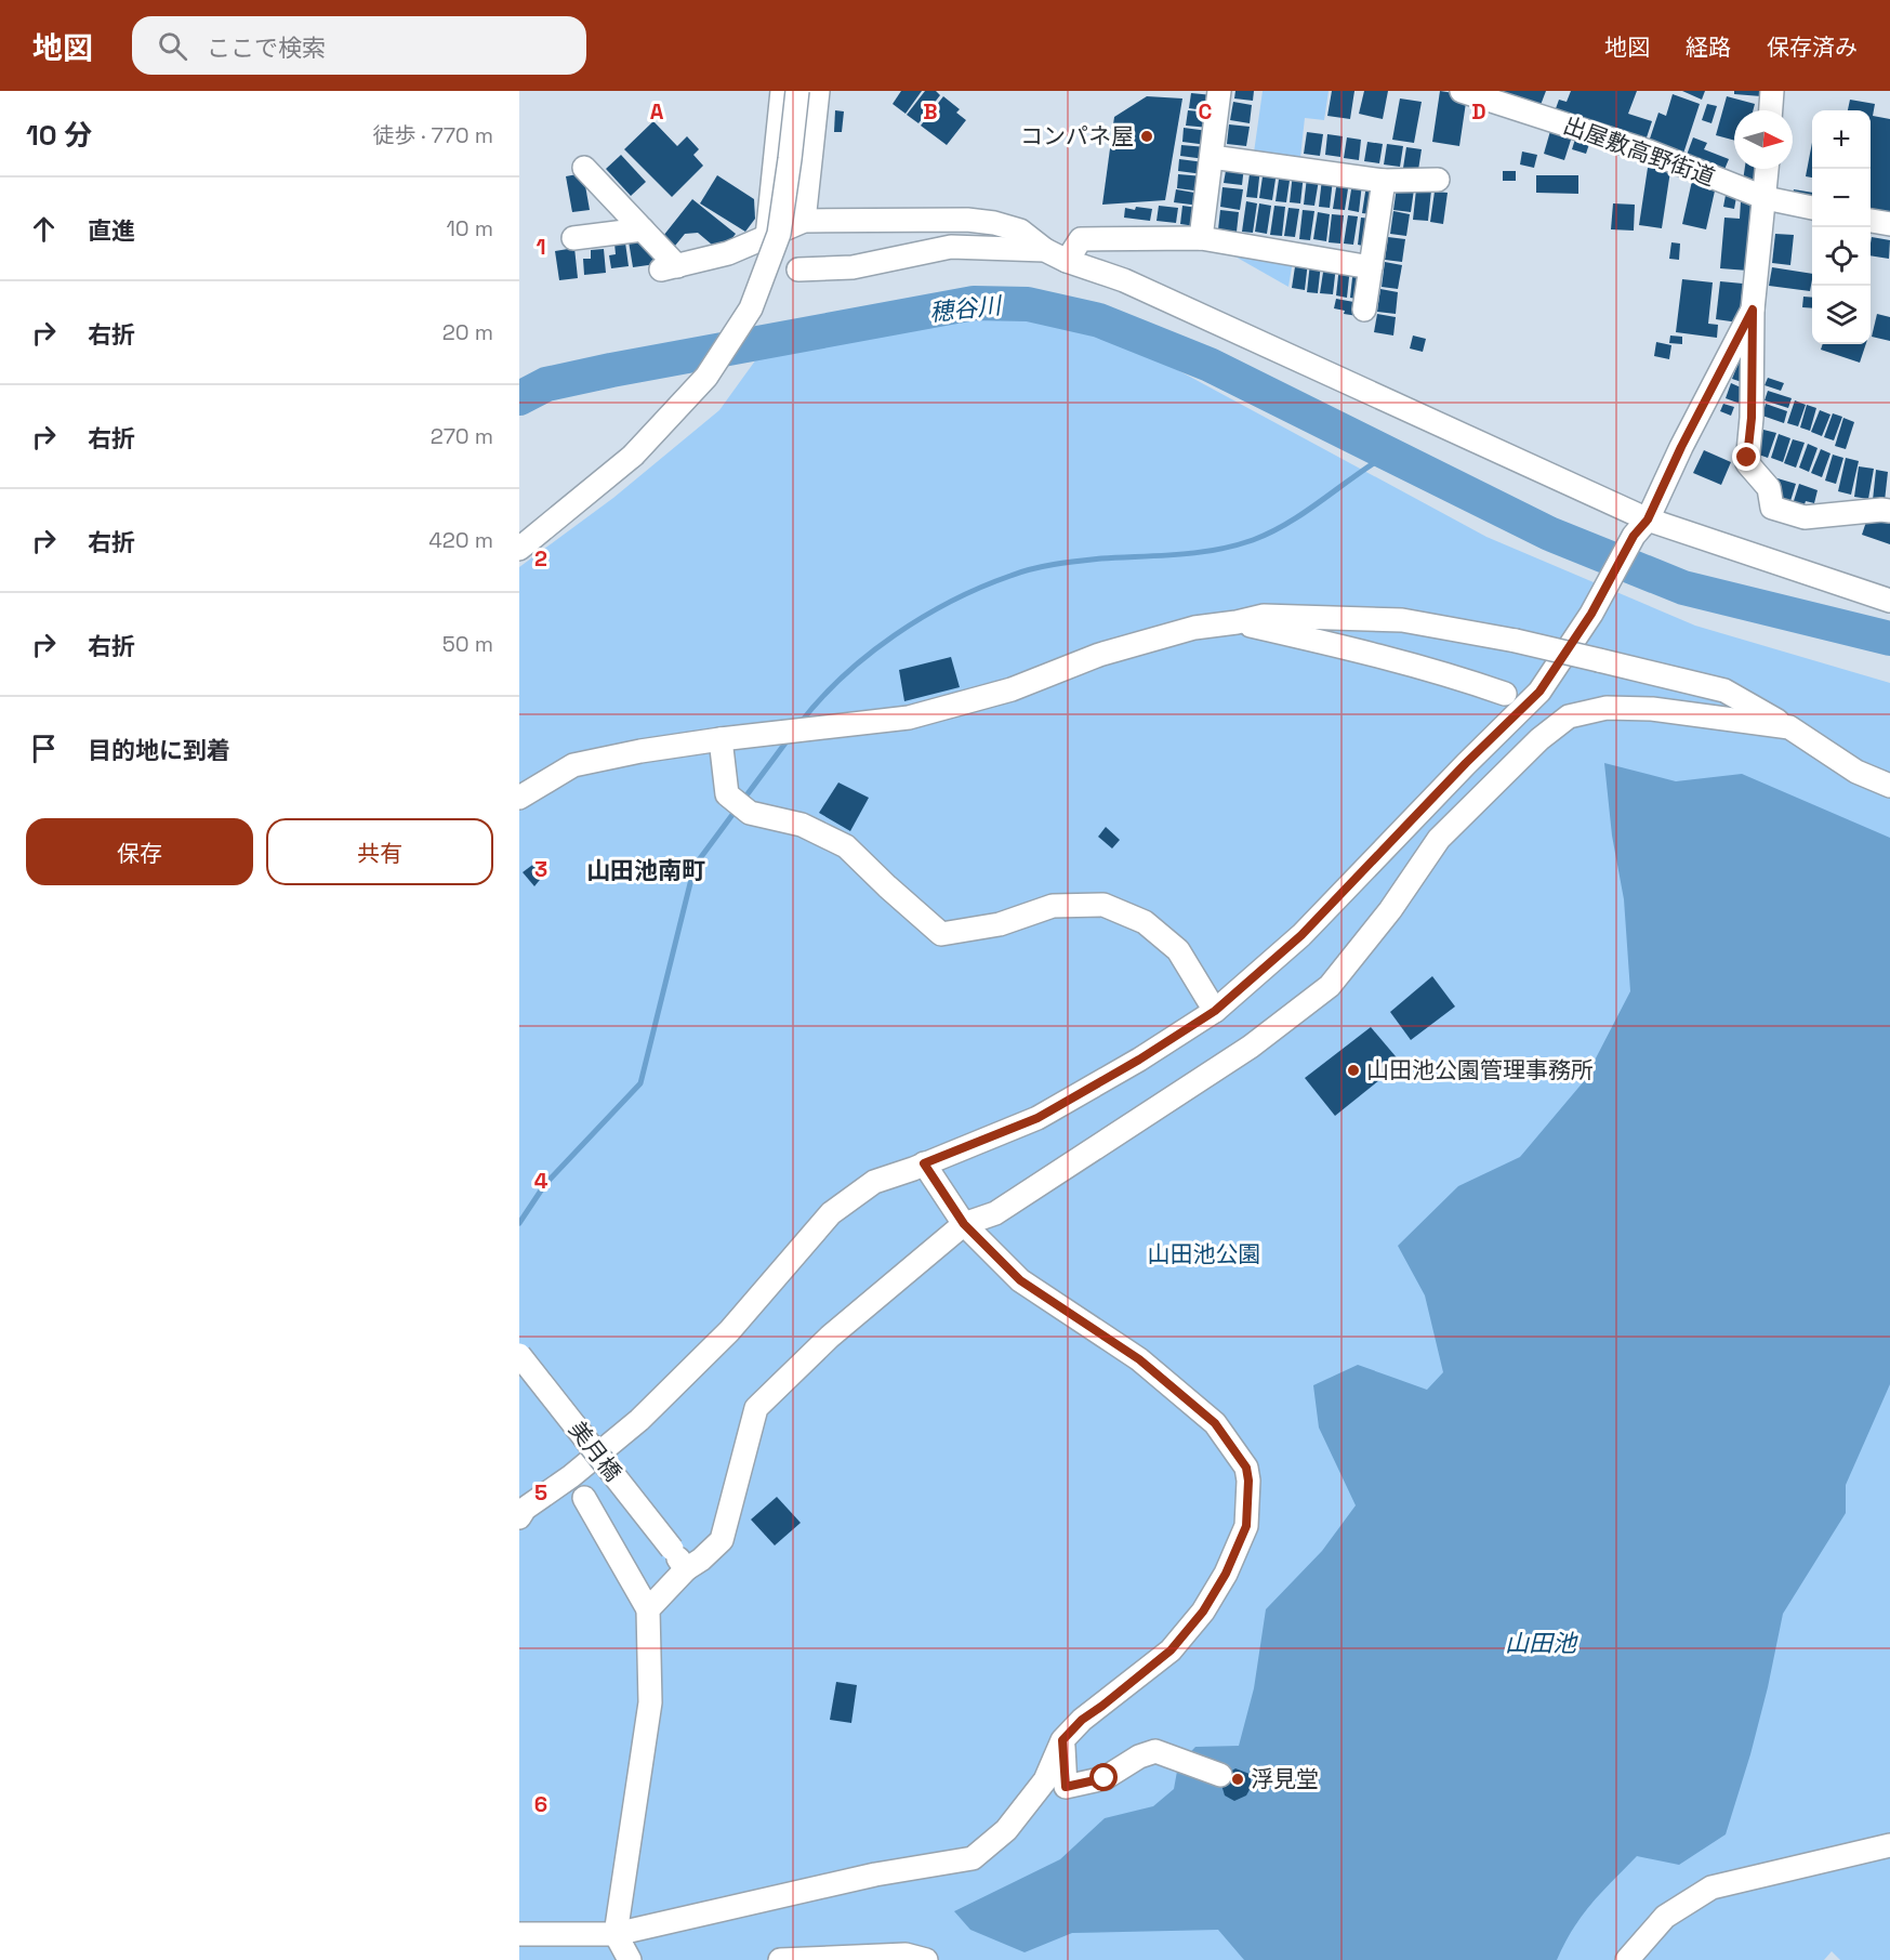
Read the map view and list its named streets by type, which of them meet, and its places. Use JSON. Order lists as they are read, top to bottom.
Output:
{
  "streets": {
    "street": ["出屋敷高野街道", "美月橋"]
  },
  "districts": ["山田池南町"],
  "water": ["穂谷川", "山田池"],
  "parks": ["山田池公園"],
  "places": ["コンパネ屋", "山田池公園管理事務所", "浮見堂"],
  "north": "right",
  "page": {
    "header": "地図",
    "search": "ここで検索",
    "nav": ["地図", "経路", "保存済み"],
    "heading": ["10 分", "徒歩 · 770 m"],
    "map_buttons": ["+", "−"],
    "list": [
      ["直進", "10 m"],
      ["右折", "20 m"],
      ["右折", "270 m"],
      ["右折", "420 m"],
      ["右折", "50 m"],
      "目的地に到着"
    ],
    "buttons": ["保存", "共有"]
  },
  "grid": {
    "columns": [
      "A",
      "B",
      "C",
      "D"
    ],
    "rows": [
      "1",
      "2",
      "3",
      "4",
      "5",
      "6"
    ]
  }
}
